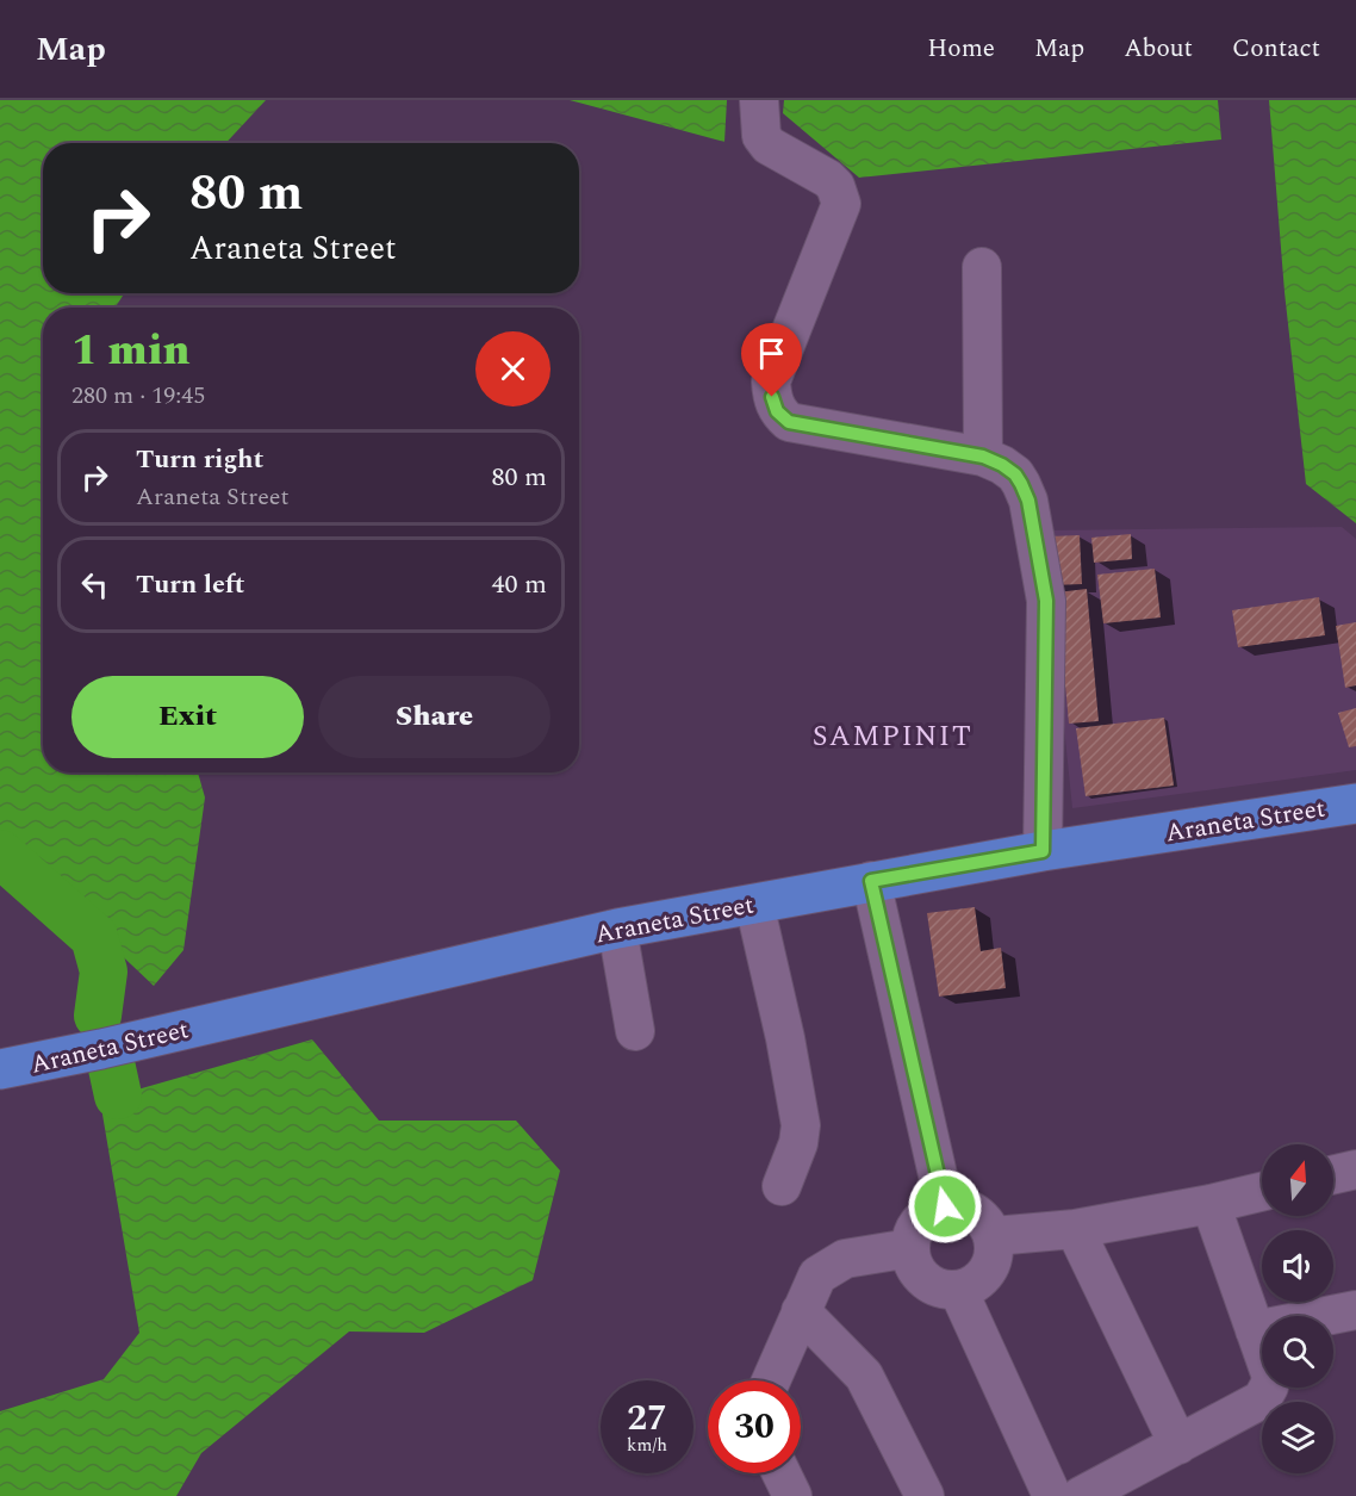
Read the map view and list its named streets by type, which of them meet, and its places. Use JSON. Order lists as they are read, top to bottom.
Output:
{
  "streets": {
    "main road": ["Araneta Street"]
  },
  "districts": ["SAMPINIT"],
  "north": "top",
  "page": {
    "header": "Map",
    "nav": [
      "Home",
      "Map",
      "About",
      "Contact"
    ],
    "turn": ["80 m", "Araneta Street"],
    "heading": ["1 min", "280 m · 19:45"],
    "list": [
      {
        "name": "Turn right",
        "note": "Araneta Street",
        "value": "80 m"
      },
      {
        "name": "Turn left",
        "value": "40 m"
      }
    ],
    "buttons": ["Exit", "Share"],
    "speed": "27 km/h",
    "limit": "30"
  }
}
